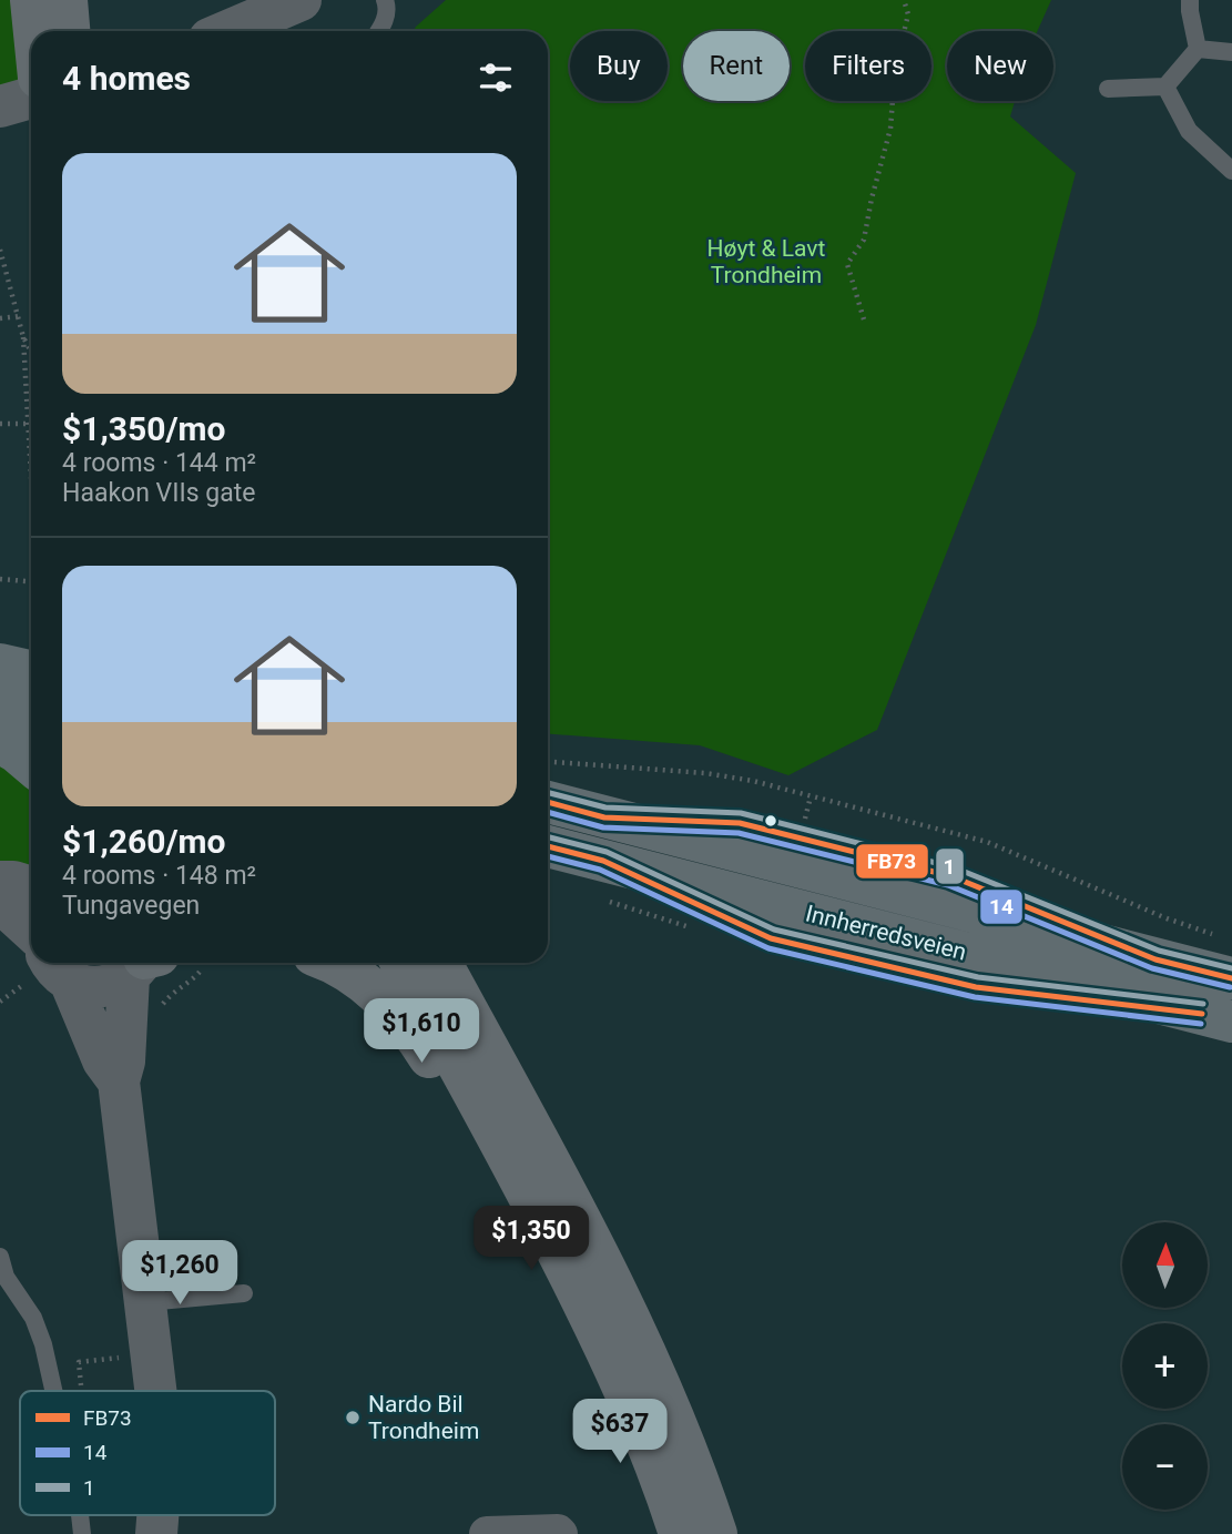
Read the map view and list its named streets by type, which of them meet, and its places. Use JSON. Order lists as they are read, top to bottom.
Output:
{
  "streets": {
    "highway": ["Innherredsveien"]
  },
  "parks": ["Høyt & Lavt Trondheim"],
  "places": ["Nardo Bil Trondheim"],
  "lines": ["transit line 1", "transit line FB73", "transit line 14"],
  "legend": ["FB73", "14", "1"],
  "north": "top",
  "page": {
    "chip": [
      "Buy",
      "Rent",
      "Filters",
      "New"
    ],
    "heading": "4 homes",
    "list": [
      {
        "name": "$1,350/mo",
        "note": "4 rooms · 144 m² · Haakon VIIs gate"
      },
      {
        "name": "$1,260/mo",
        "note": "4 rooms · 148 m² · Tungavegen"
      }
    ],
    "price": [
      "$1,610",
      "$1,350",
      "$1,260",
      "$637"
    ],
    "map_buttons": ["+", "−"]
  }
}
